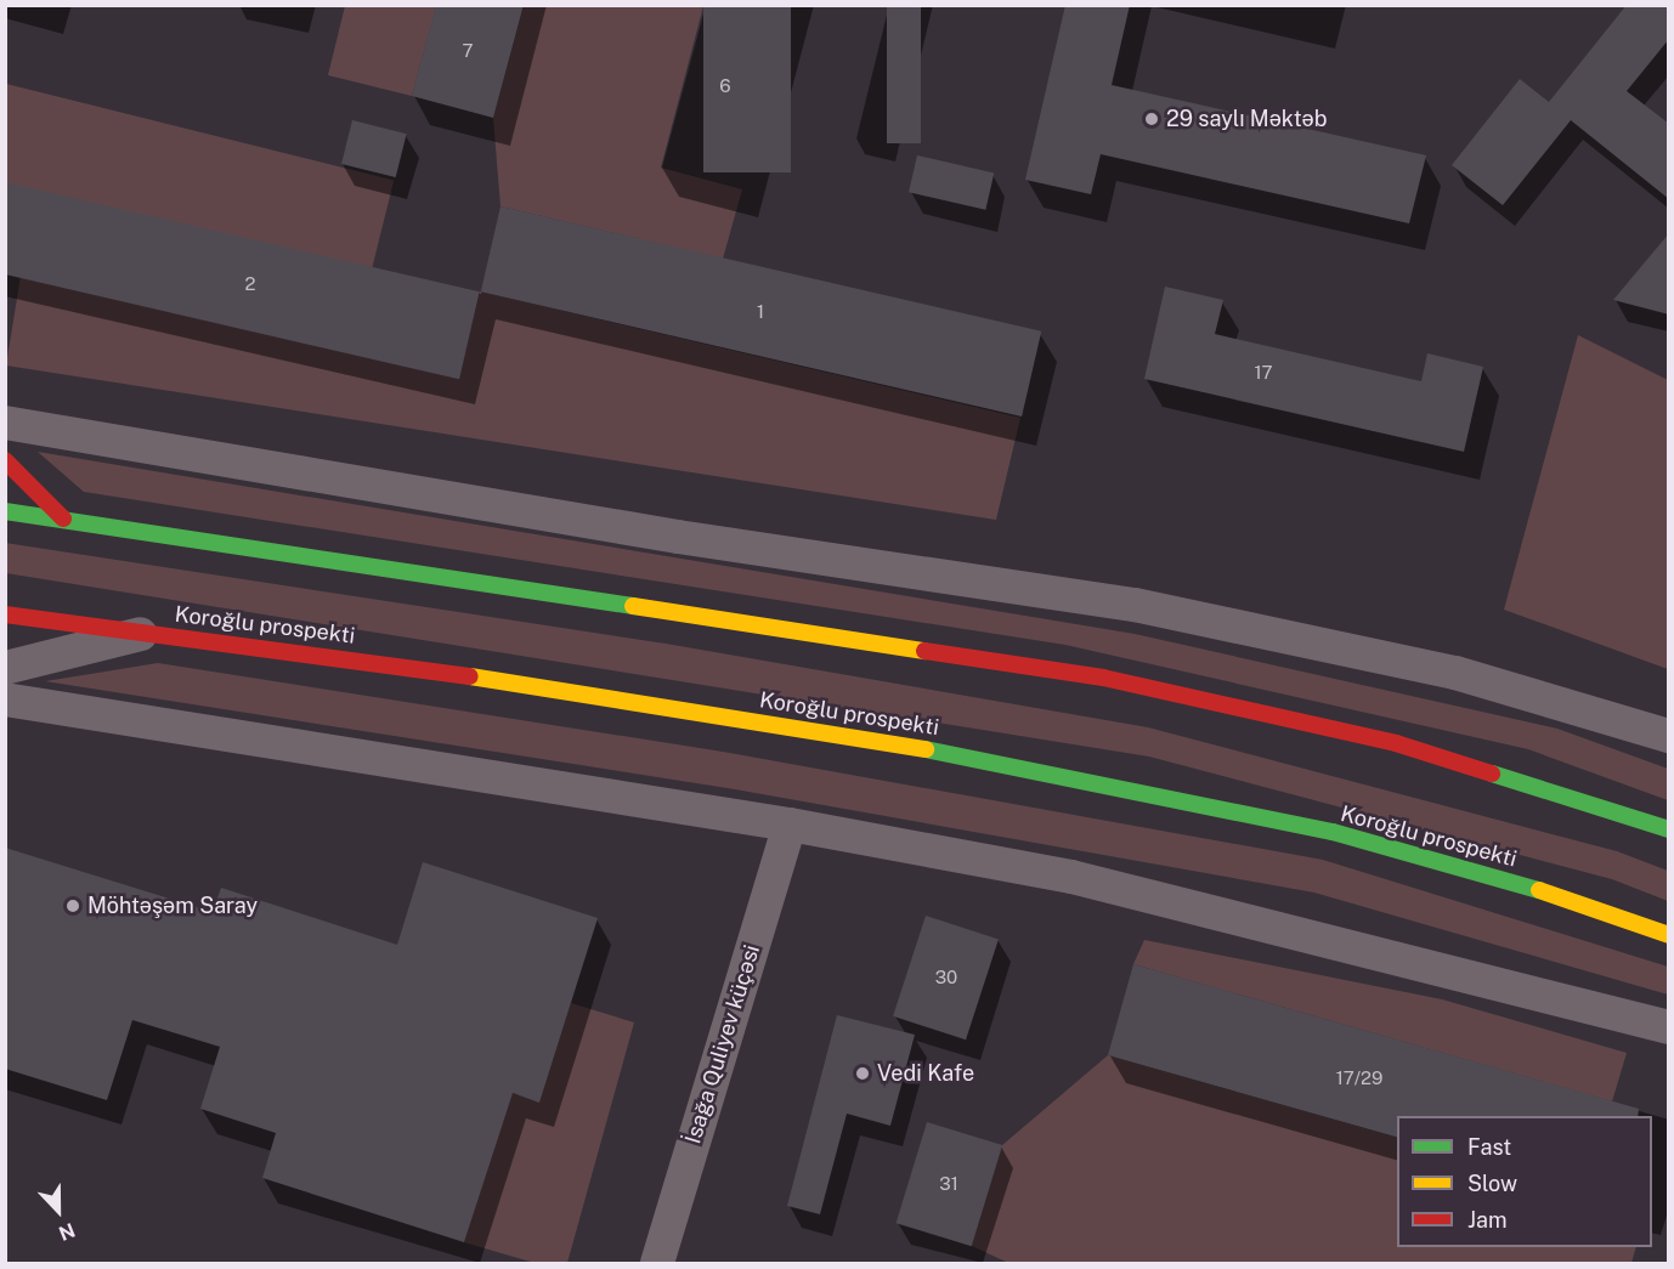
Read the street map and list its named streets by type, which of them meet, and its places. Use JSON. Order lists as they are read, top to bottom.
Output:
{
  "streets": {
    "main road": ["Koroğlu prospekti"],
    "street": ["İsağa Quliyev küçəsi"]
  },
  "places": ["29 saylı Məktəb", "Möhtəşəm Saray", "Vedi Kafe"],
  "house_numbers": [
    "7",
    "6",
    "2",
    "1",
    "17",
    "30",
    "17/29",
    "31"
  ],
  "legend": ["Fast", "Slow", "Jam"],
  "north": "bottom"
}
